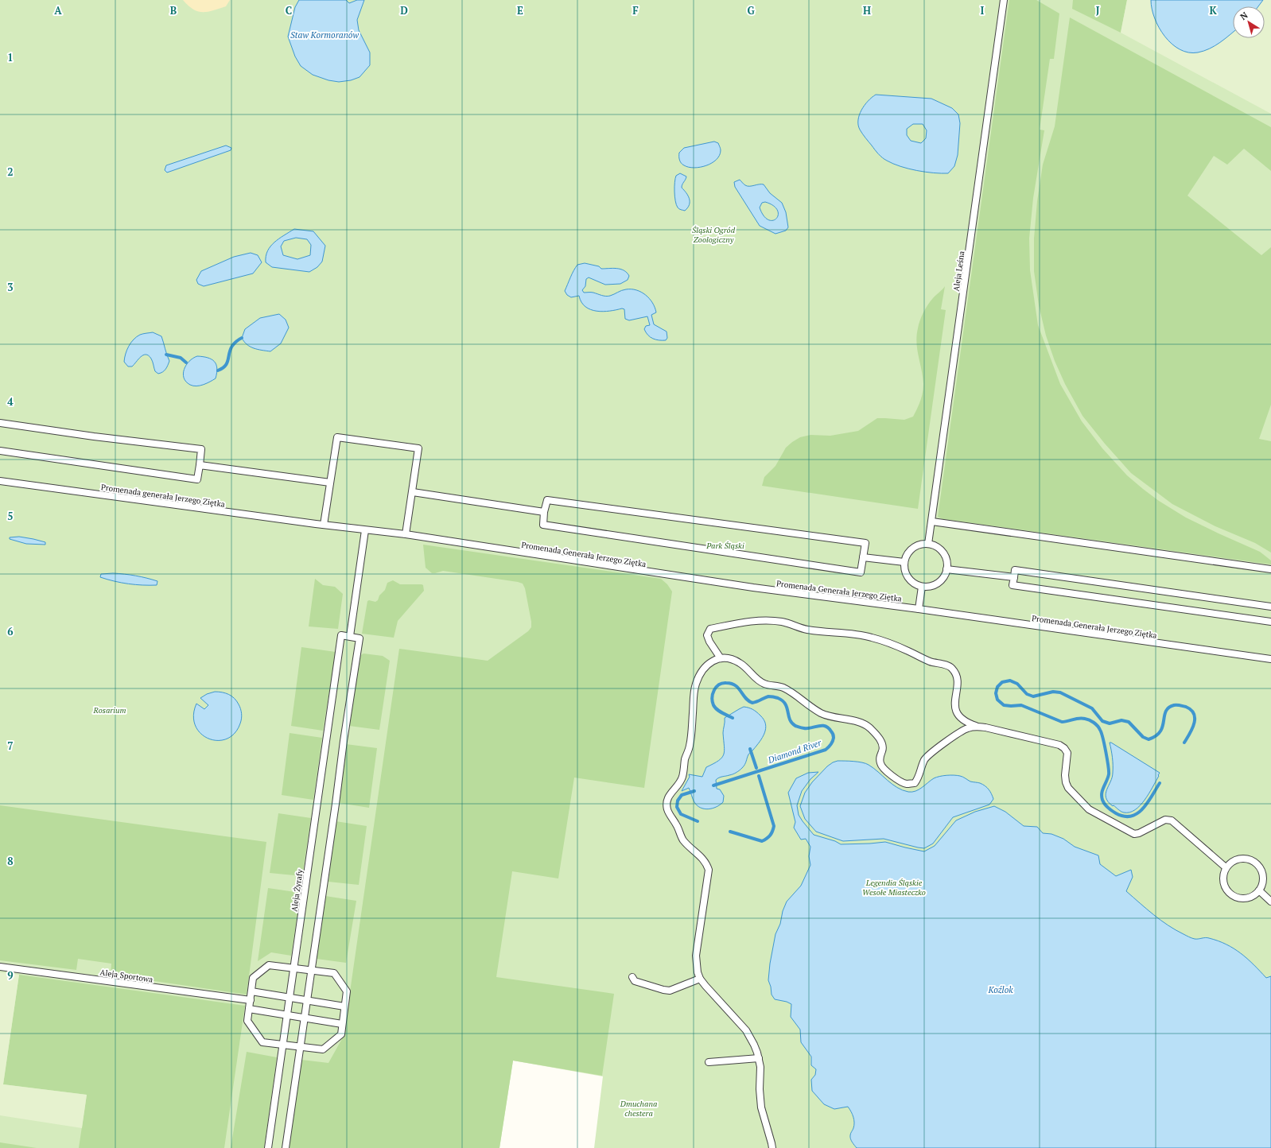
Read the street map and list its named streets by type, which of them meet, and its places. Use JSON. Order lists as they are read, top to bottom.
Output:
{
  "streets": {
    "street": [
      "Aleja Leśna",
      "Promenada generała Jerzego Ziętka",
      "Promenada Generała Jerzego Ziętka",
      "Aleja Żyrafy",
      "Aleja Sportowa"
    ]
  },
  "crossings": [
    ["Promenada generała Jerzego Ziętka", "Promenada Generała Jerzego Ziętka"]
  ],
  "water": ["Staw Kormoranów", "Diamond River", "Koźlok"],
  "parks": [
    "Śląski Ogród Zoologiczny",
    "Park Śląski",
    "Rosarium",
    "Legendia Śląskie Wesołe Miasteczko",
    "Dmuchana chestera"
  ],
  "north": "top left",
  "grid": {
    "columns": [
      "A",
      "B",
      "C",
      "D",
      "E",
      "F",
      "G",
      "H",
      "I",
      "J",
      "K"
    ],
    "rows": [
      "1",
      "2",
      "3",
      "4",
      "5",
      "6",
      "7",
      "8",
      "9"
    ]
  }
}
